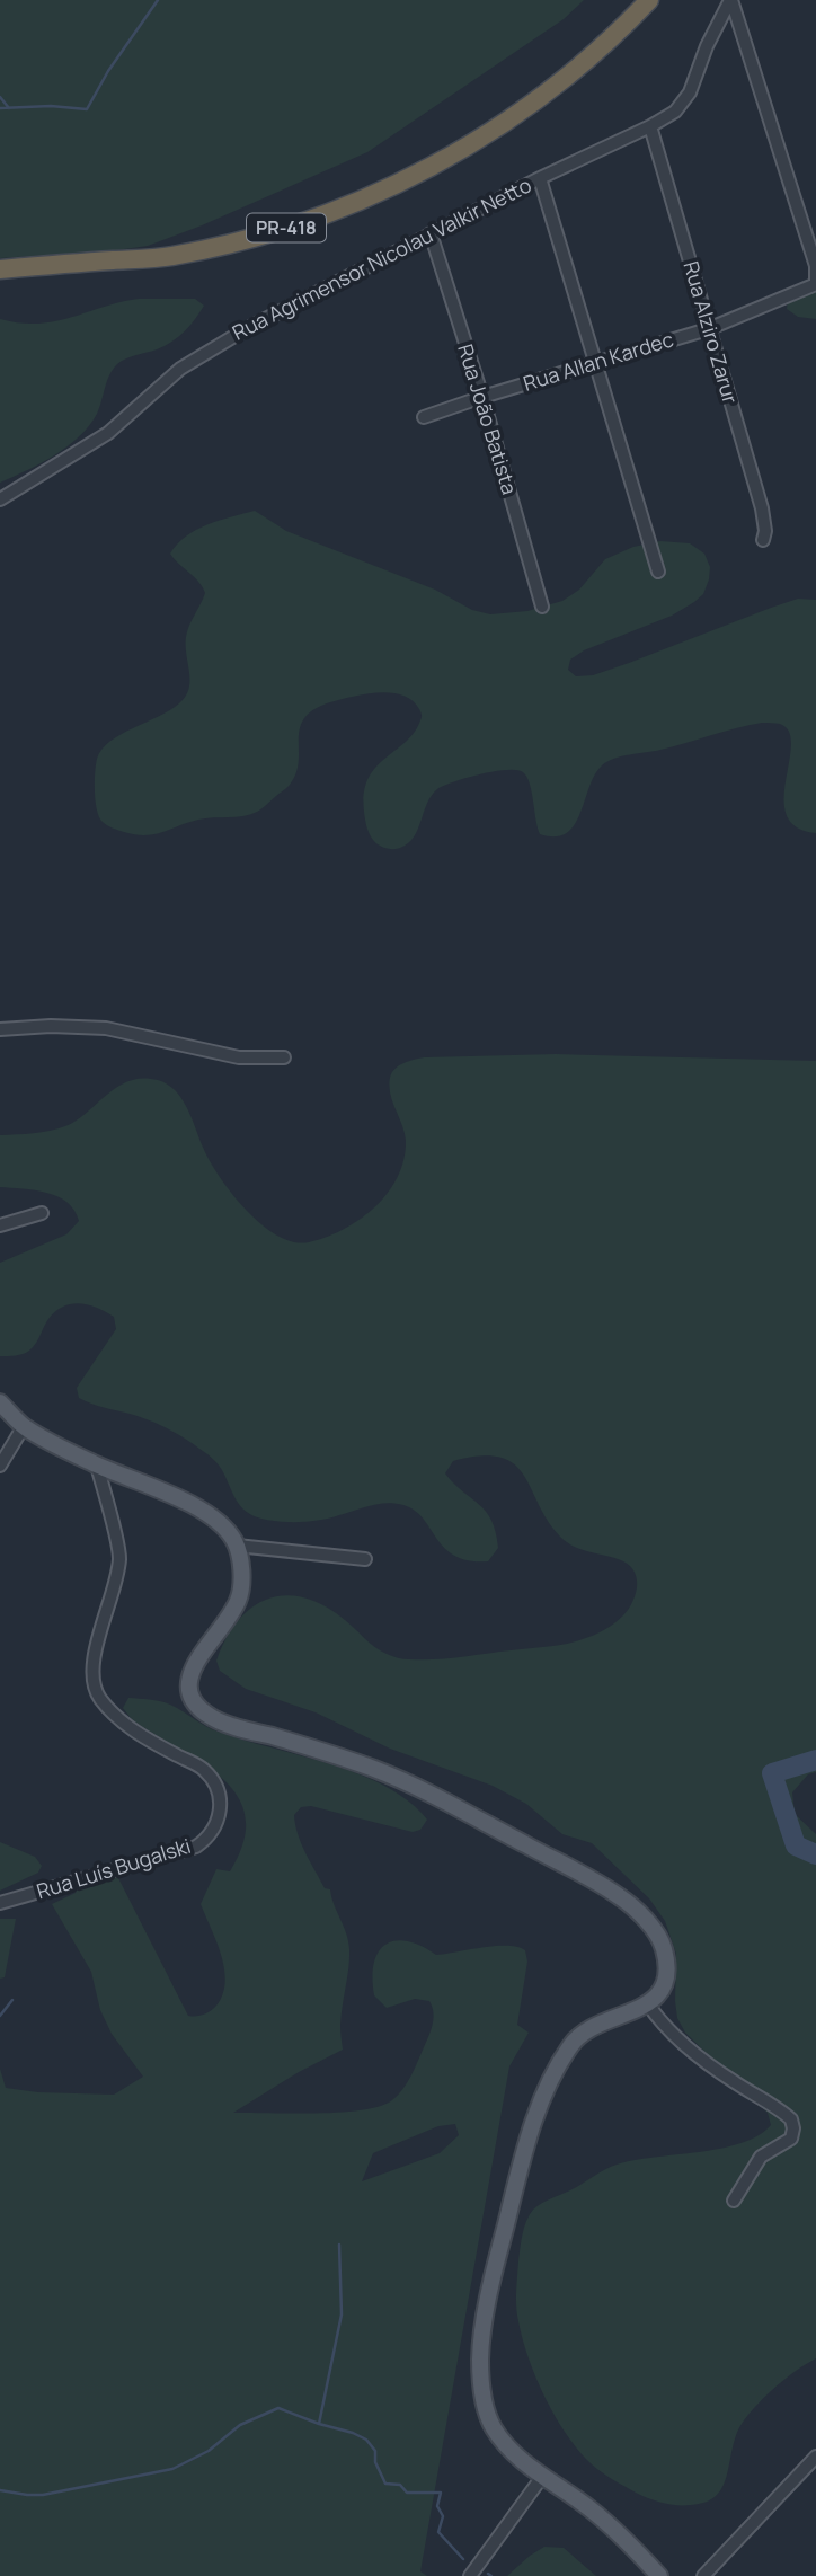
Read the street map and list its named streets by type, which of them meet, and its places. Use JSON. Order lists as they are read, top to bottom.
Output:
{
  "streets": {
    "highway": ["PR-418"],
    "street": [
      "Rua Agrimensor Nicolau Valkir Netto",
      "Rua Alziro Zarur",
      "Rua Allan Kardec",
      "Rua João Batista",
      "Rua Luís Bugalski"
    ]
  },
  "crossings": [
    ["Rua Agrimensor Nicolau Valkir Netto", "Rua Alziro Zarur"],
    ["Rua Agrimensor Nicolau Valkir Netto", "Rua João Batista"],
    ["Rua Alziro Zarur", "Rua Allan Kardec"],
    ["Rua Allan Kardec", "Rua João Batista"]
  ]
}
